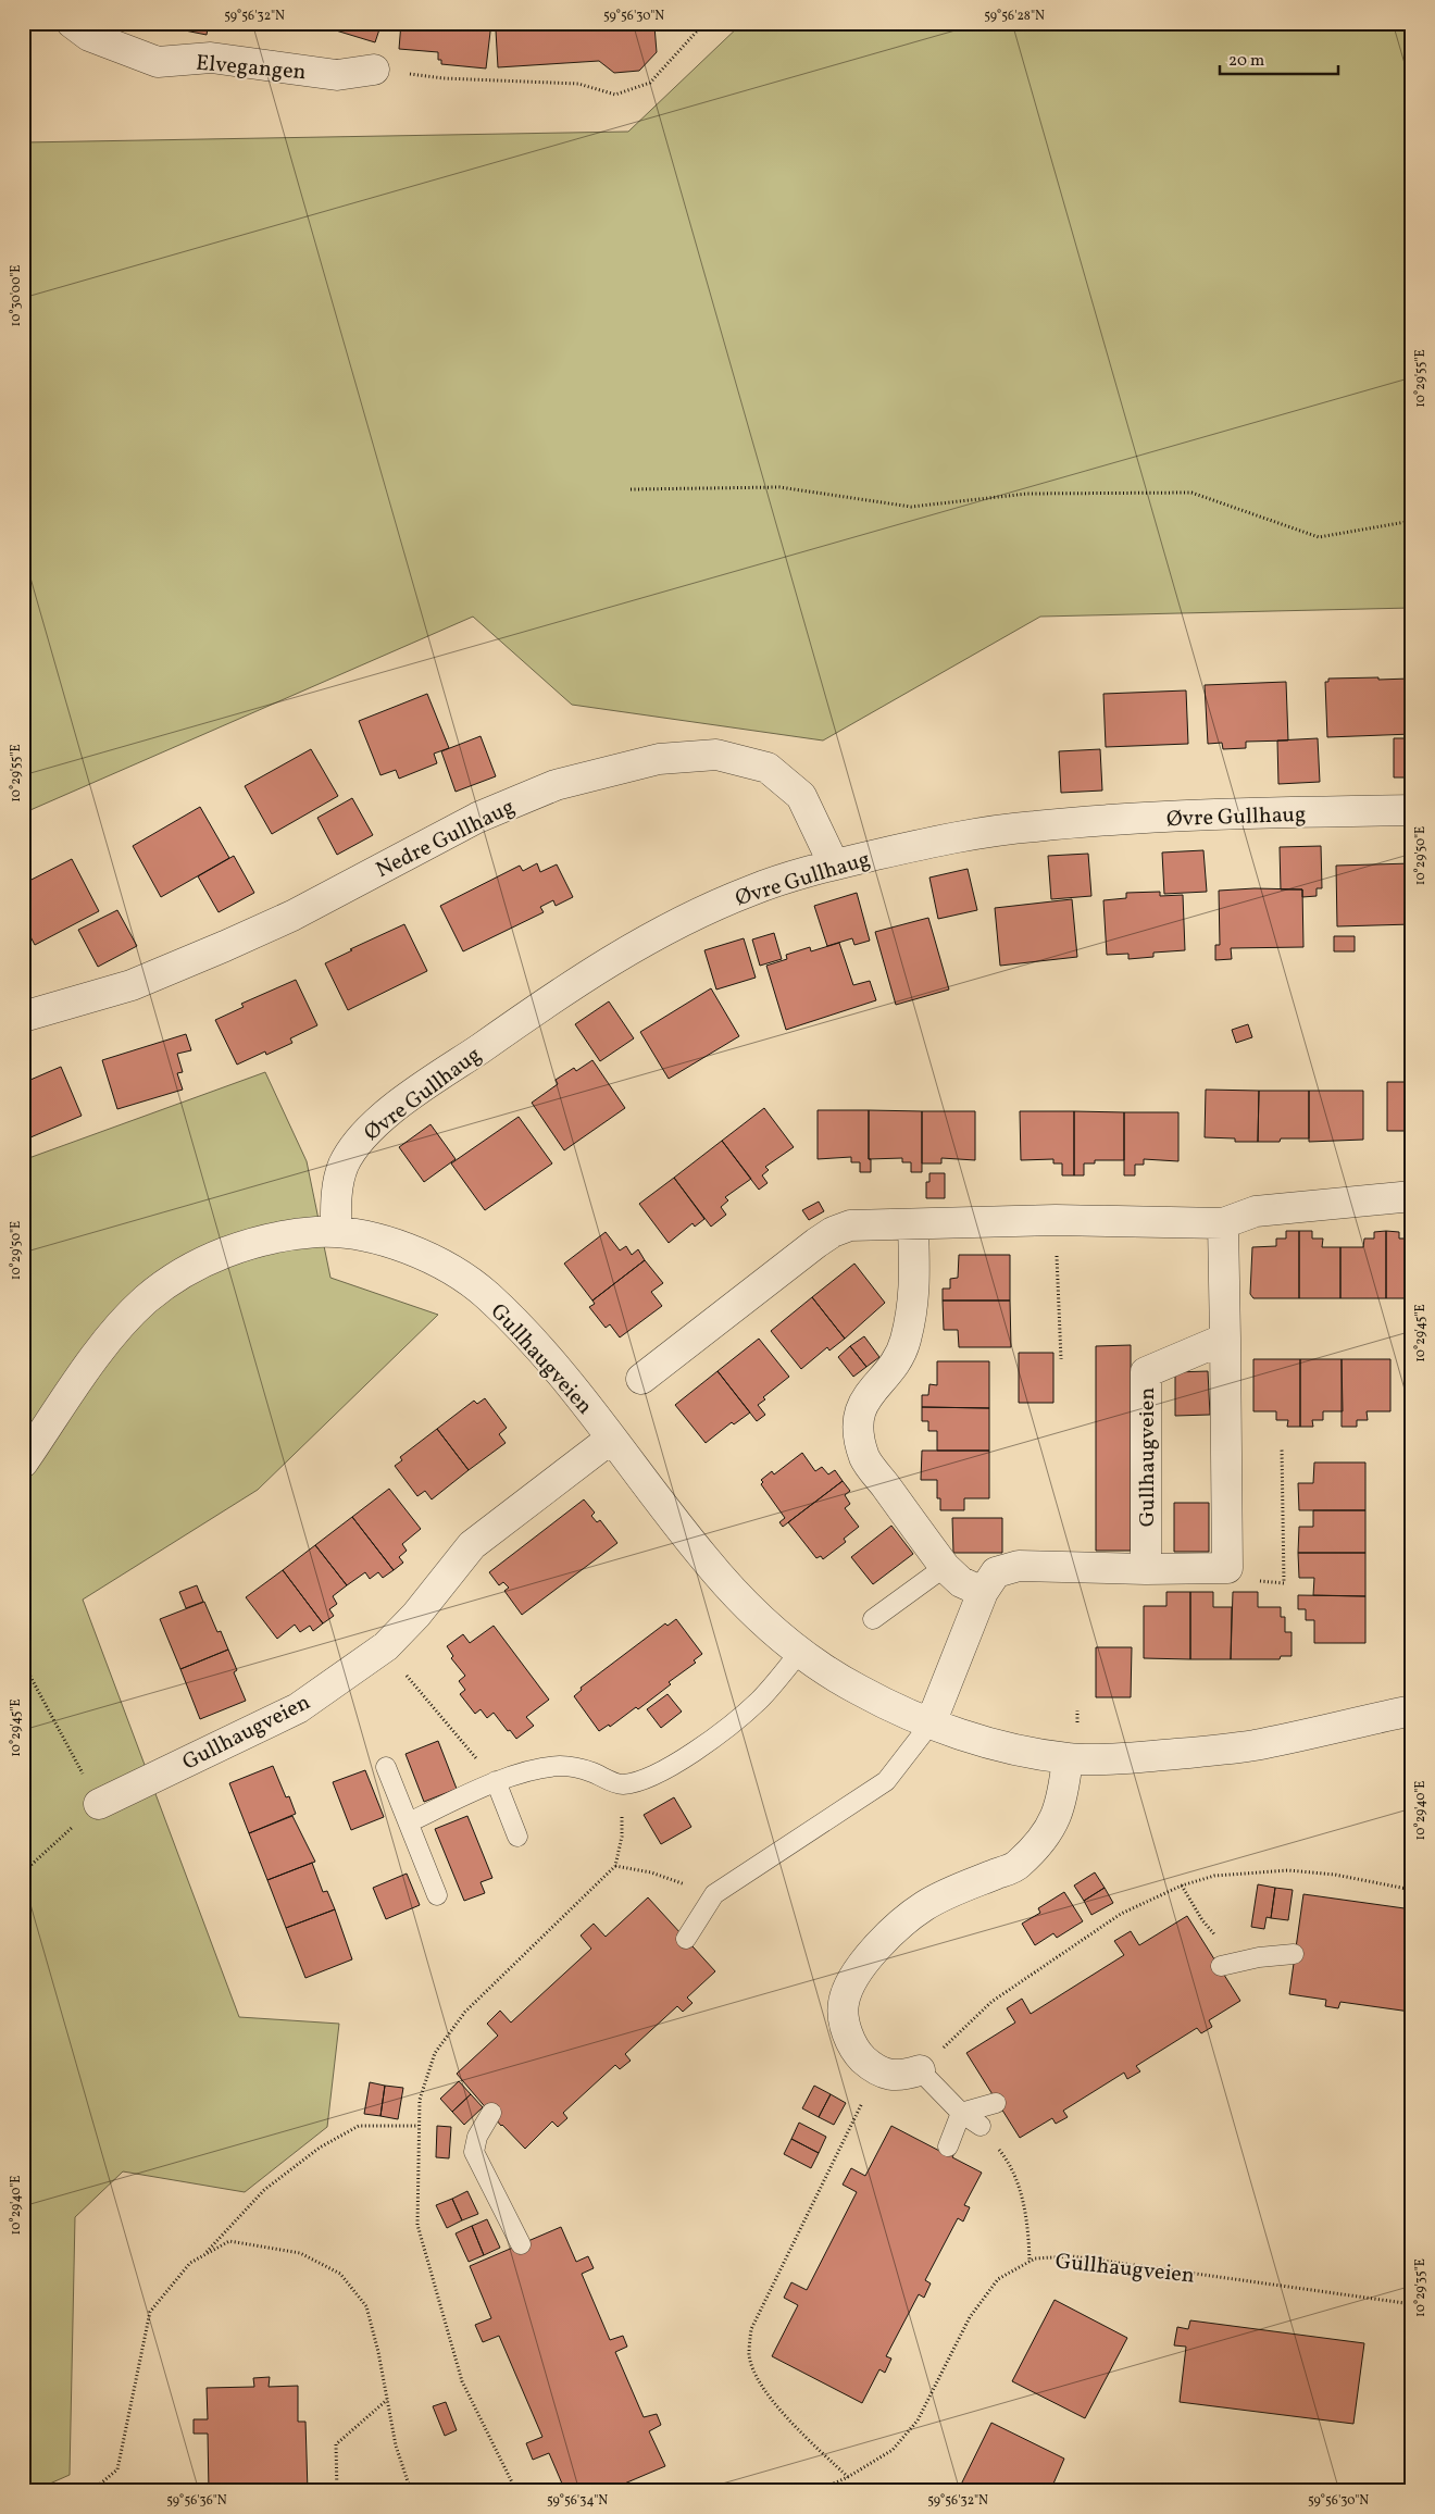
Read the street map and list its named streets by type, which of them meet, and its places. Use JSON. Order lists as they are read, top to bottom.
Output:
{
  "streets": {
    "street": [
      "Elvegangen",
      "Øvre Gullhaug",
      "Nedre Gullhaug",
      "Gullhaugveien"
    ]
  },
  "crossings": [
    ["Øvre Gullhaug", "Nedre Gullhaug"],
    ["Øvre Gullhaug", "Gullhaugveien"]
  ],
  "scale_bar": "20 m",
  "coordinates": [
    "59°56'32\"N",
    "59°56'30\"N",
    "59°56'28\"N",
    "10°30'00\"E",
    "10°29'55\"E",
    "10°29'50\"E",
    "10°29'45\"E",
    "10°29'40\"E",
    "10°29'35\"E",
    "59°56'36\"N",
    "59°56'34\"N"
  ]
}
